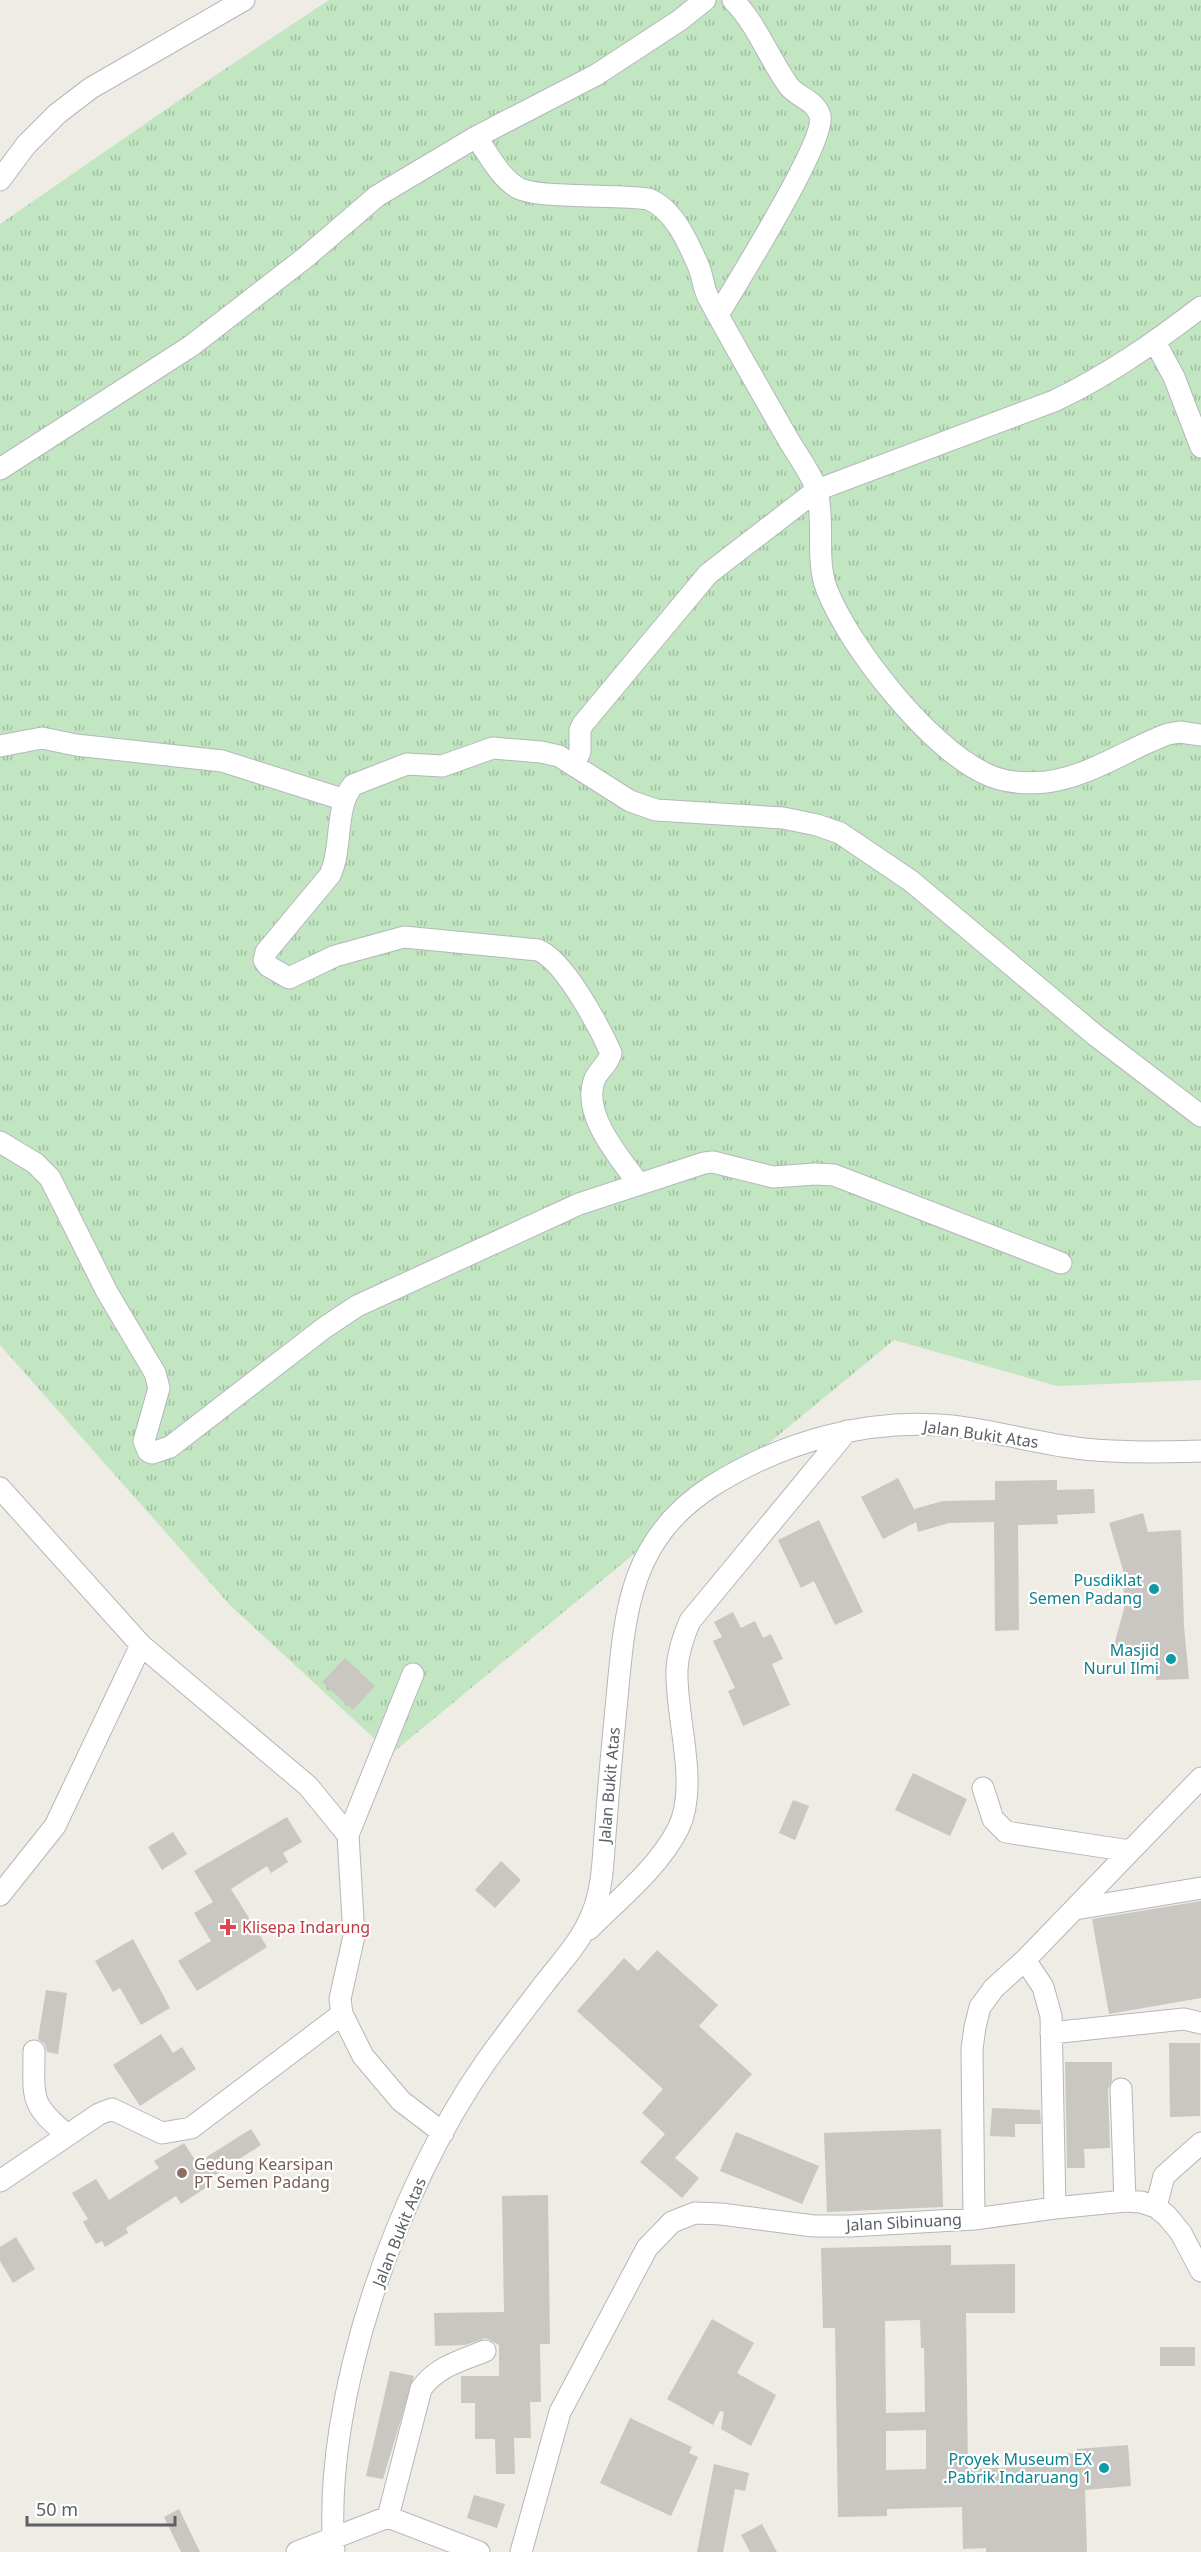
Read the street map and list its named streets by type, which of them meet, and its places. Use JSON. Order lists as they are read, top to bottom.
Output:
{
  "streets": {
    "street": ["Jalan Bukit Atas", "Jalan Sibinuang"]
  },
  "places": {
    "other": [
      "Pusdiklat Semen Padang",
      "Masjid Nurul Ilmi",
      "Gedung Kearsipan PT Semen Padang",
      "Proyek Museum EX .Pabrik Indaruang 1"
    ],
    "health": ["Klisepa Indarung"]
  },
  "scale_bar": "50 m"
}
